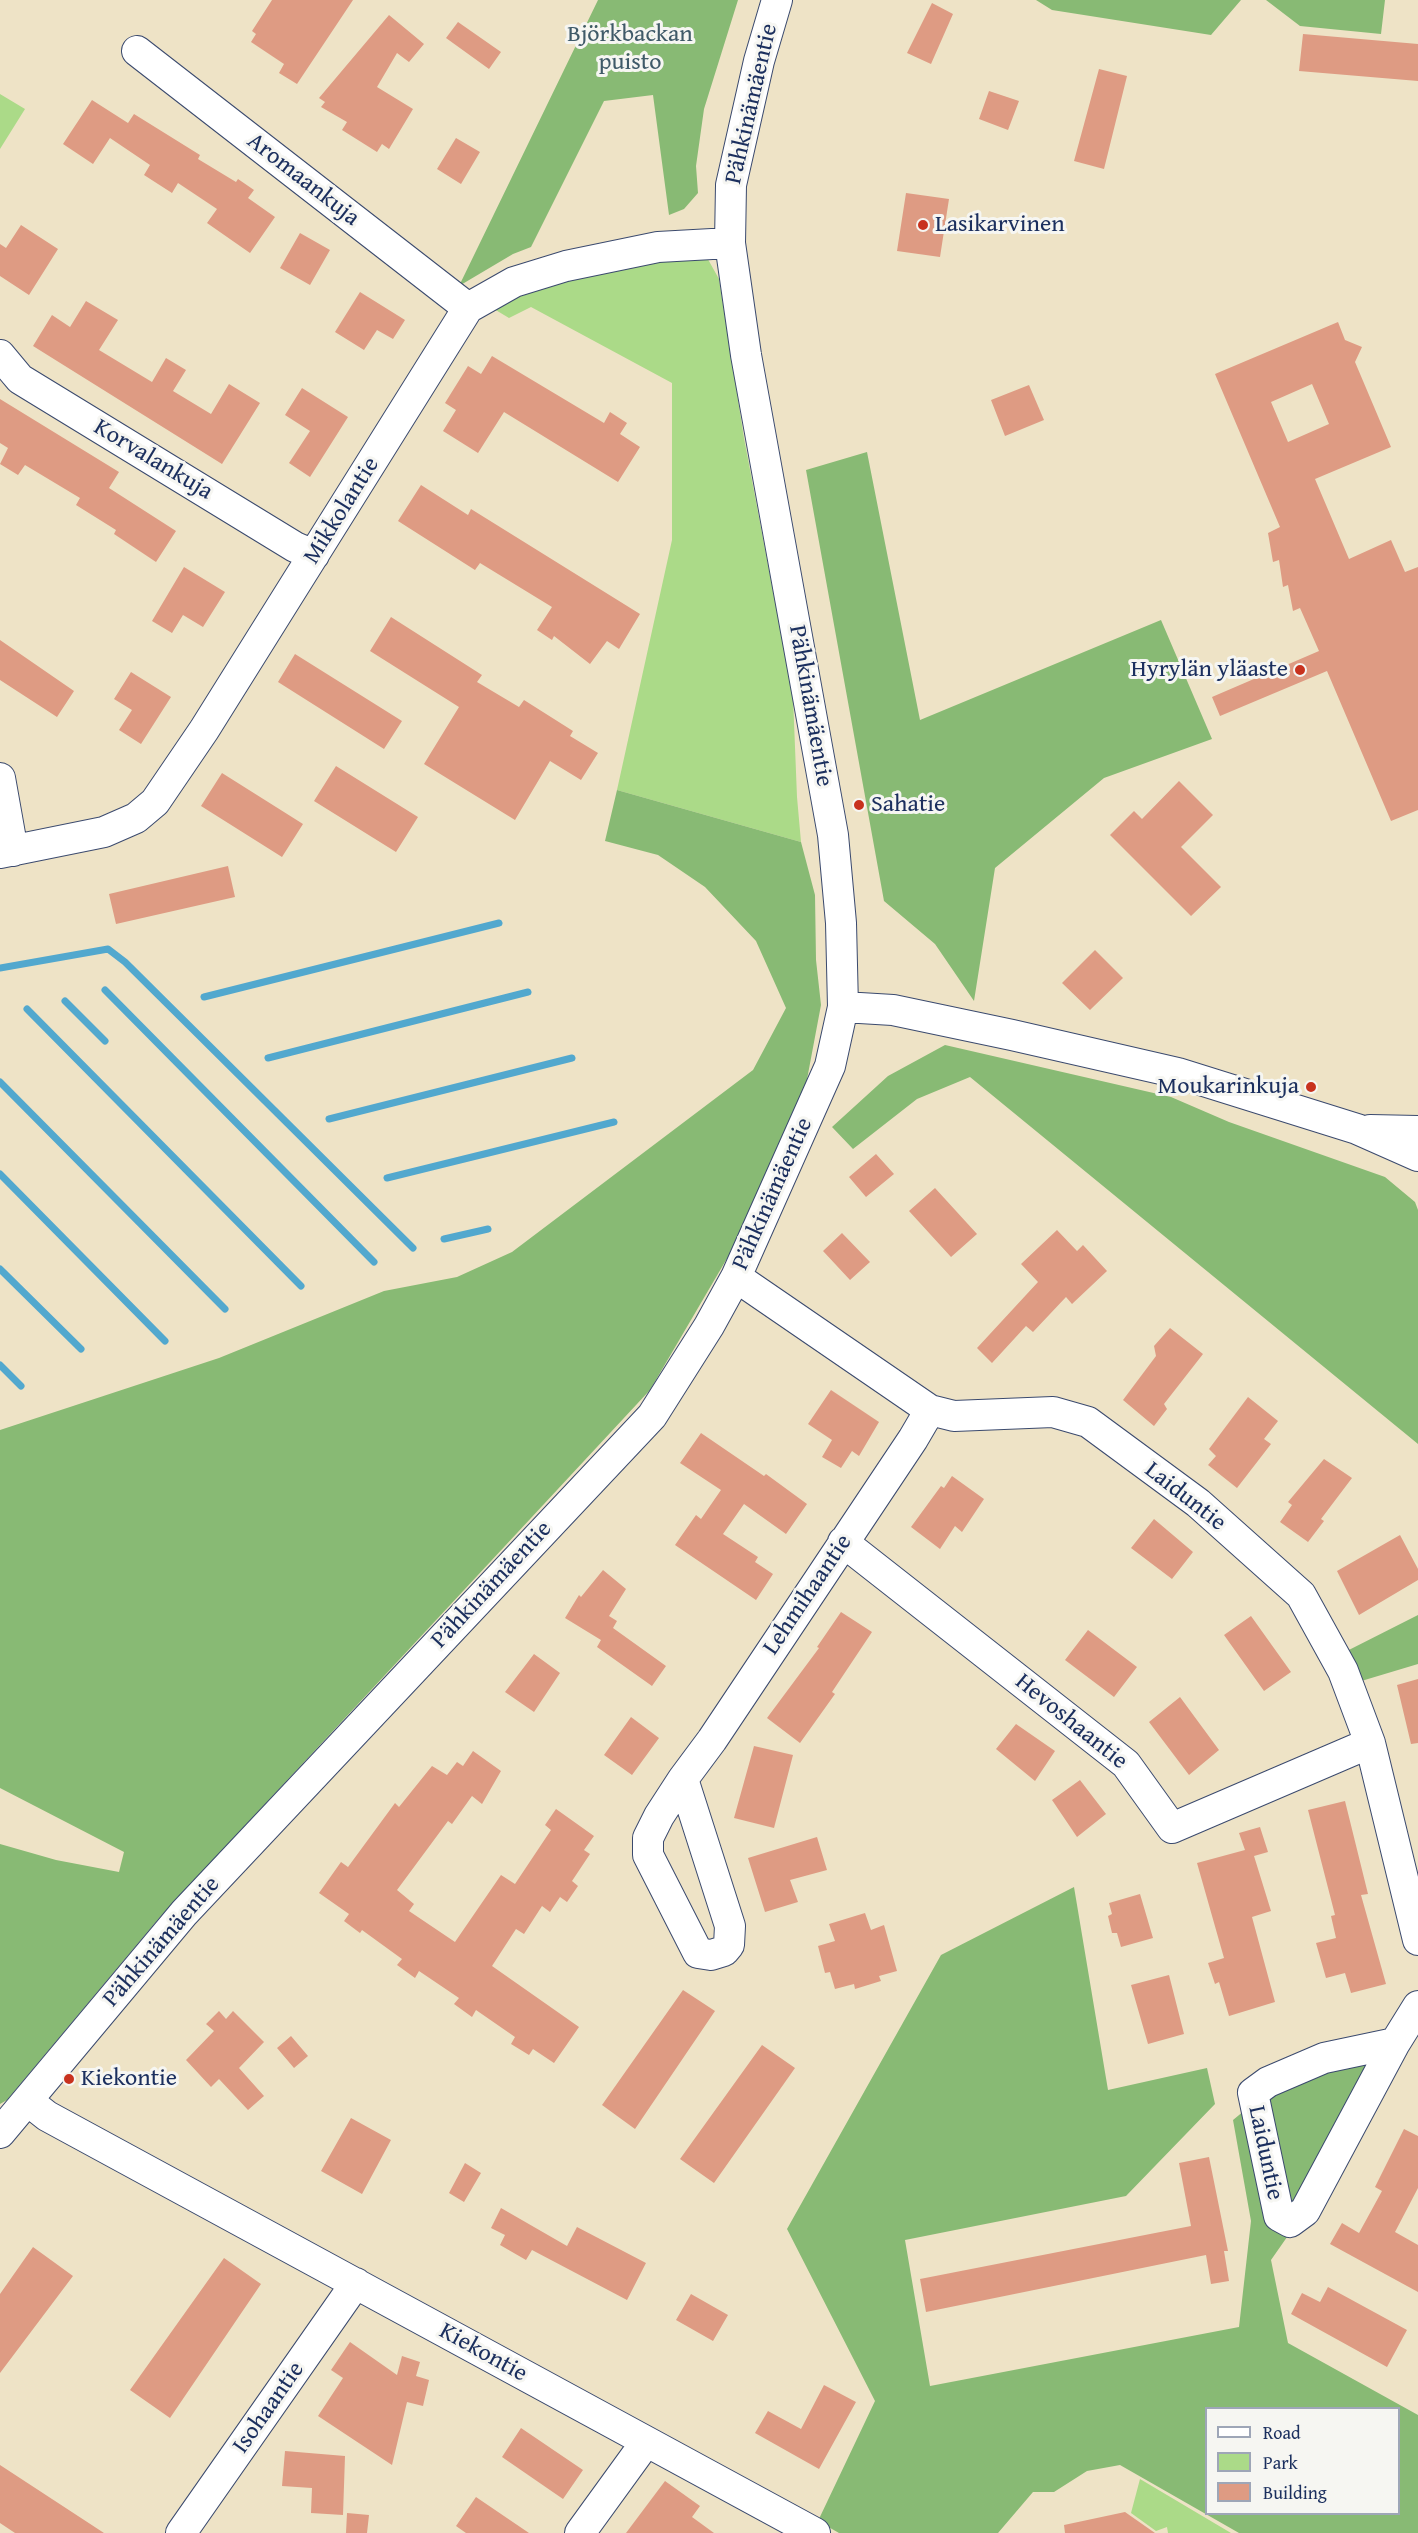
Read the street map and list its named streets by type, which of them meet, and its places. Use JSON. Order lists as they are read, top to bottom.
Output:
{
  "streets": {
    "street": [
      "Pähkinämäentie",
      "Aromaankuja",
      "Korvalankuja",
      "Mikkolantie",
      "Laiduntie",
      "Lehmihaantie",
      "Hevoshaantie",
      "Kiekontie",
      "Isohaantie"
    ]
  },
  "crossings": [
    ["Pähkinämäentie", "Mikkolantie"],
    ["Pähkinämäentie", "Laiduntie"],
    ["Pähkinämäentie", "Kiekontie"],
    ["Aromaankuja", "Mikkolantie"],
    ["Korvalankuja", "Mikkolantie"],
    ["Laiduntie", "Lehmihaantie"],
    ["Laiduntie", "Hevoshaantie"],
    ["Lehmihaantie", "Hevoshaantie"],
    ["Kiekontie", "Isohaantie"]
  ],
  "parks": ["Björkbackan puisto"],
  "places": [
    "Lasikarvinen",
    "Hyrylän yläaste",
    "Sahatie",
    "Moukarinkuja",
    "Kiekontie"
  ],
  "legend": ["Road", "Park", "Building"]
}
